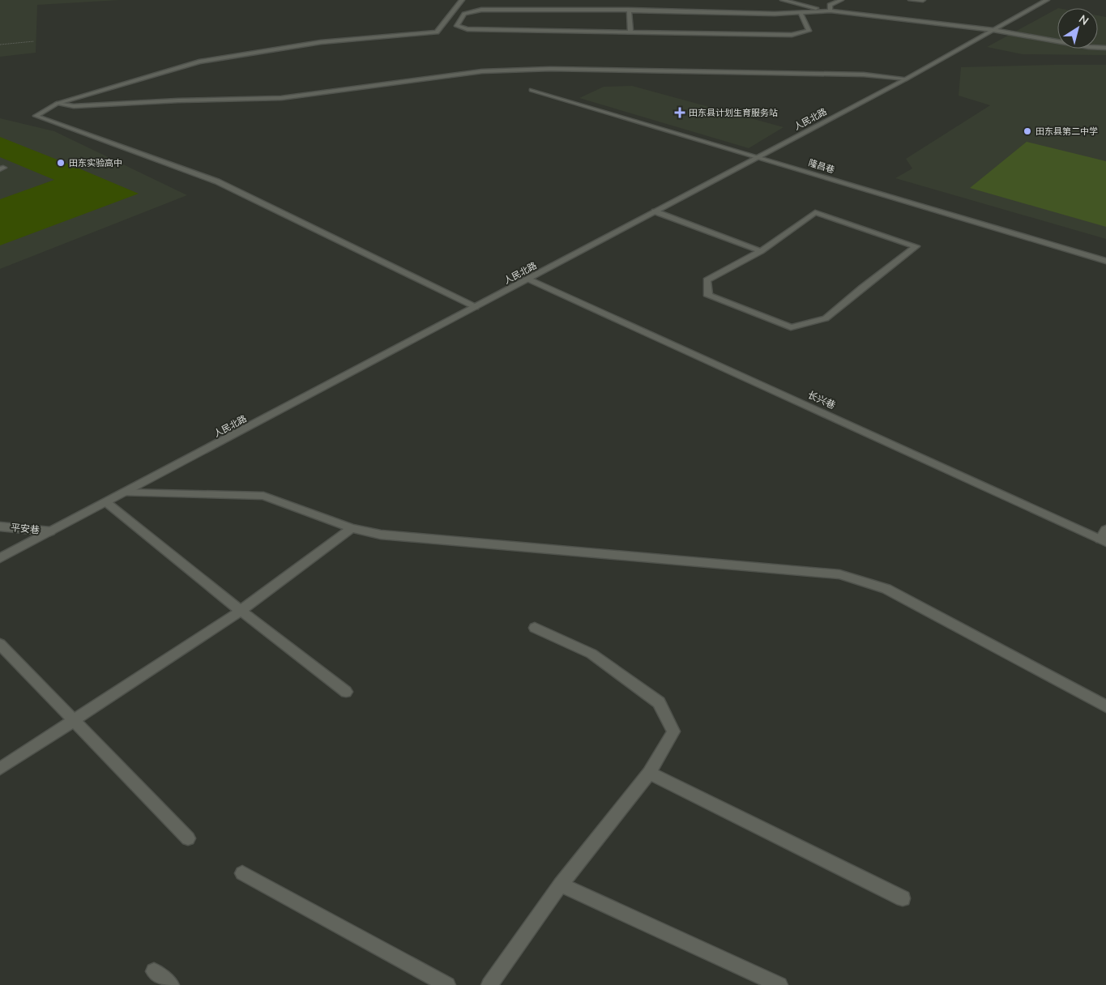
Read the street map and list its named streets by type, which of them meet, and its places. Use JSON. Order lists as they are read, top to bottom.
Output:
{
  "streets": {
    "street": [
      "人民北路",
      "隆昌巷",
      "长兴巷",
      "平安巷"
    ]
  },
  "crossings": [
    ["人民北路", "隆昌巷"],
    ["人民北路", "长兴巷"],
    ["人民北路", "平安巷"]
  ],
  "places": {
    "health": ["田东县计划生育服务站"],
    "other": ["田东县第二中学", "田东实验高中"]
  },
  "north": "top right"
}
